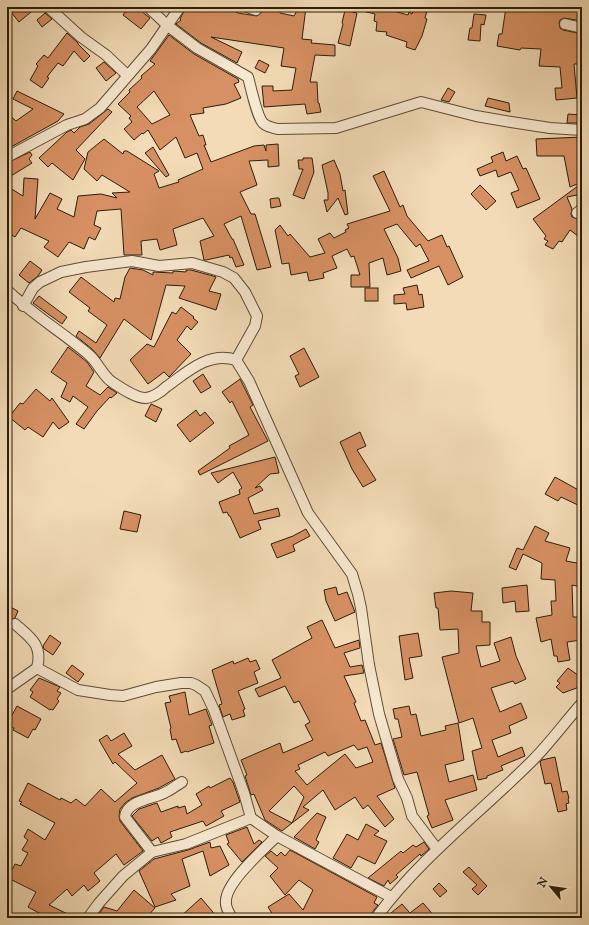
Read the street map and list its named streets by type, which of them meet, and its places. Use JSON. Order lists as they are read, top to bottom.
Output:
{
  "north": "top left"
}
